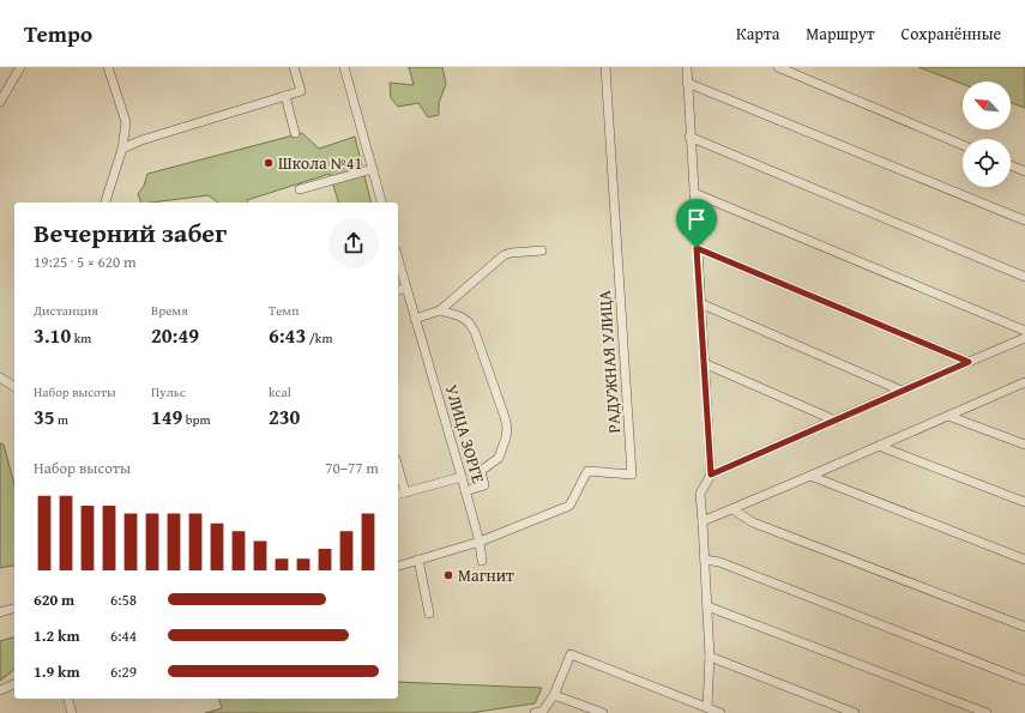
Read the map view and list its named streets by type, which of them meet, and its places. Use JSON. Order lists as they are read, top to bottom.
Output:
{
  "streets": {
    "street": ["РАДУЖНАЯ УЛИЦА", "УЛИЦА ЗОРГЕ"]
  },
  "crossings": [
    ["РАДУЖНАЯ УЛИЦА", "УЛИЦА ЗОРГЕ"]
  ],
  "places": ["Школа №41", "Магнит"],
  "north": "top left",
  "page": {
    "header": "Tempo",
    "nav": ["Карта", "Маршрут", "Сохранённые"],
    "heading": ["Вечерний забег", "19:25 · 5 × 620 m"],
    "stats": [
      ["Дистанция", "3.10 km"],
      ["Время", "20:49"],
      ["Темп", "6:43 /km"],
      ["Набор высоты", "35 m"],
      ["Пульс", "149 bpm"],
      ["kcal", "230"]
    ],
    "chart": ["Набор высоты", "70–77 m"],
    "list": [
      {
        "name": "620 m",
        "note": "6:58"
      },
      {
        "name": "1.2 km",
        "note": "6:44"
      },
      {
        "name": "1.9 km",
        "note": "6:29"
      }
    ]
  }
}
